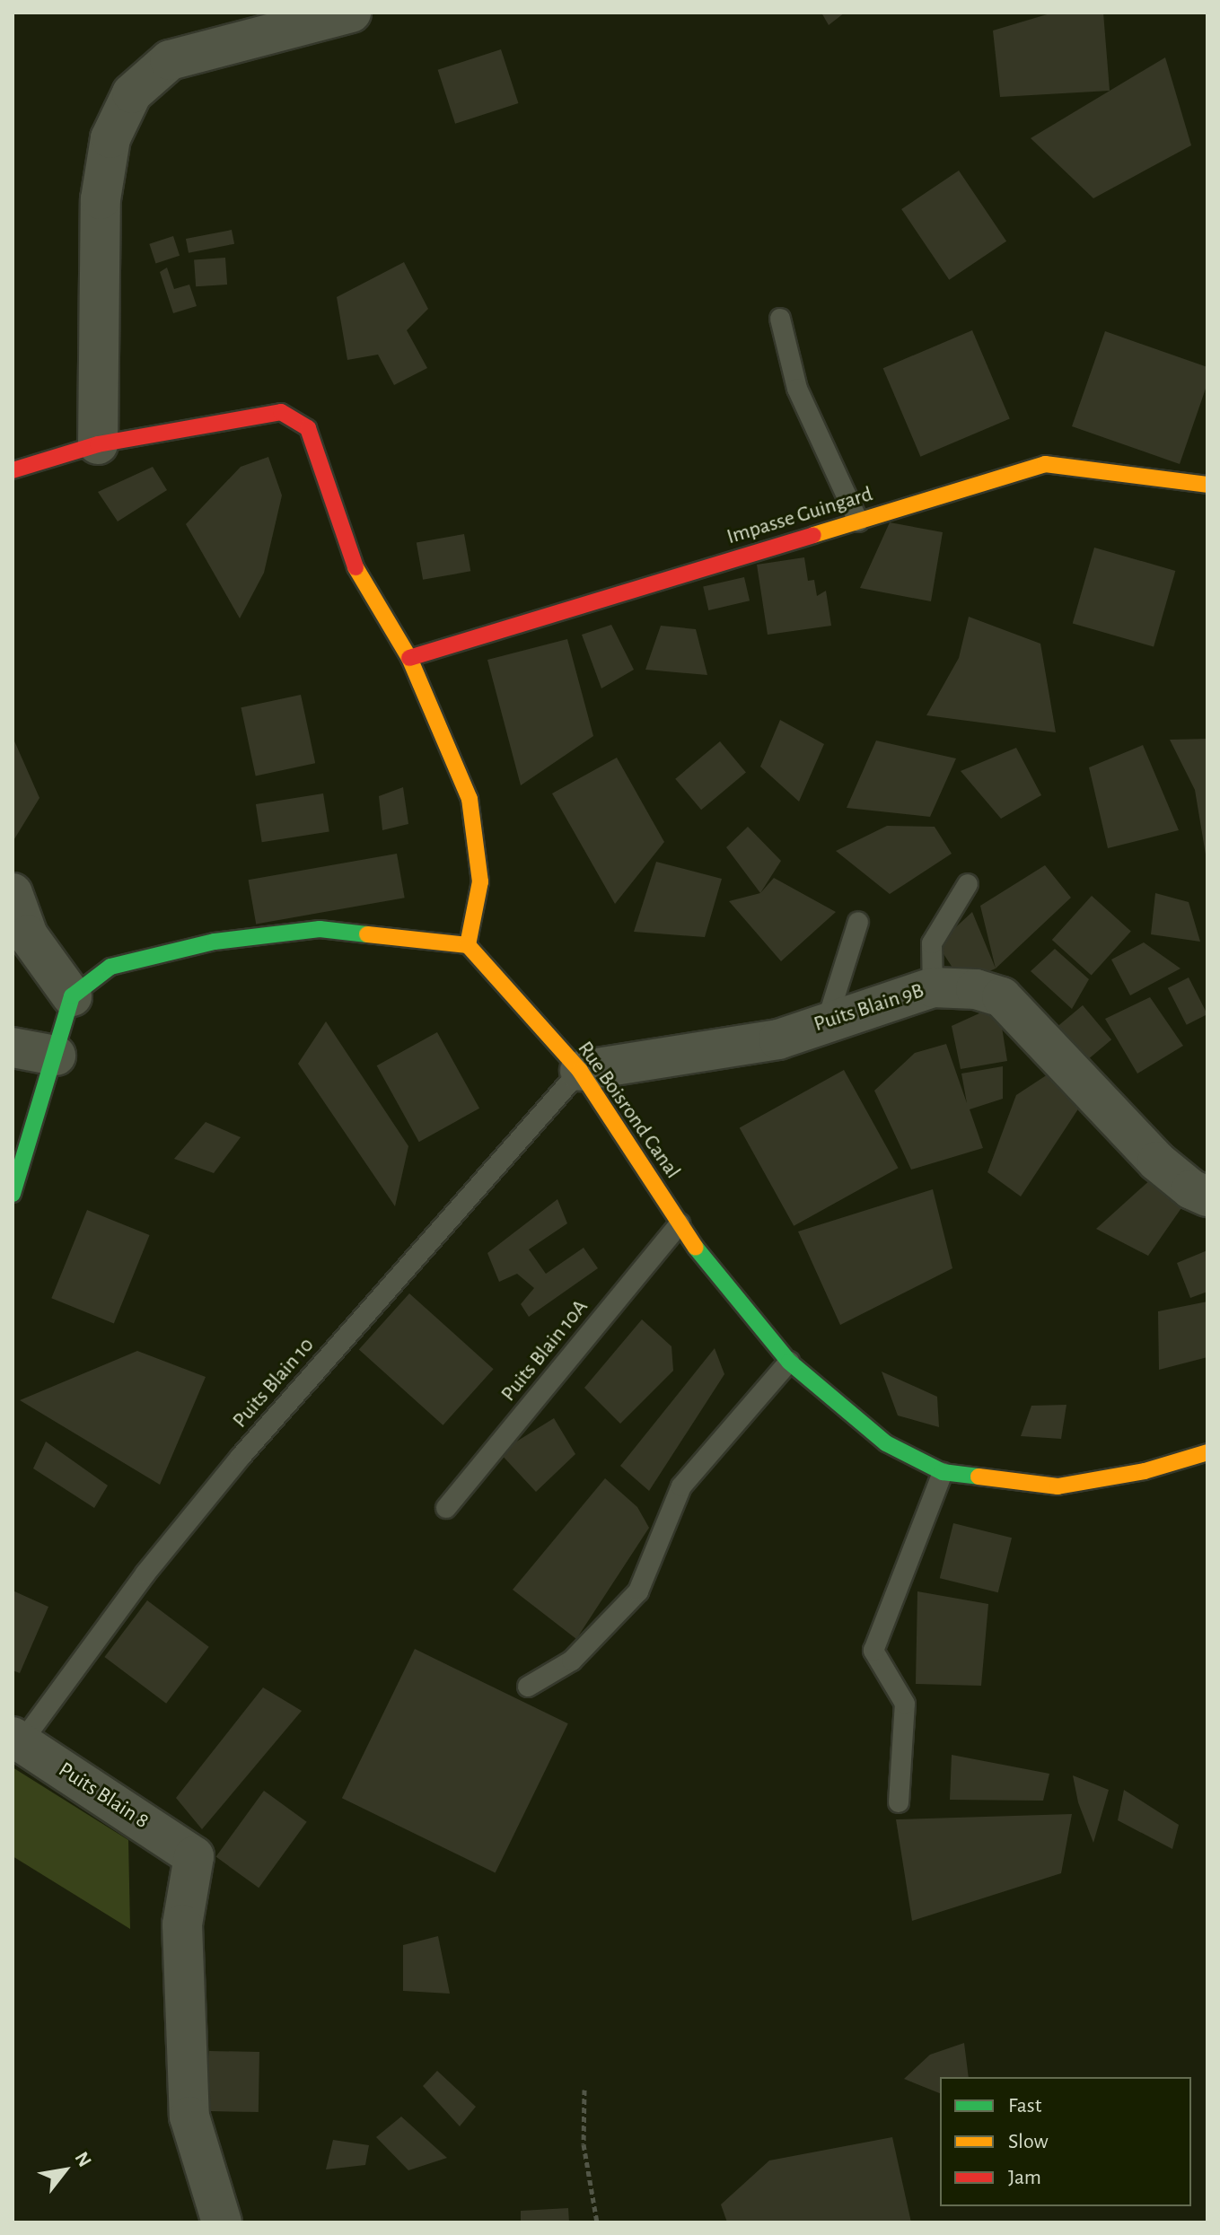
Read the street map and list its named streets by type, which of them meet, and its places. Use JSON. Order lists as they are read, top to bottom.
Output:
{
  "streets": {
    "street": [
      "Impasse Guingard",
      "Puits Blain 9B",
      "Rue Boisrond Canal",
      "Puits Blain 8"
    ],
    "lane": ["Puits Blain 10A", "Puits Blain 10"]
  },
  "crossings": [
    ["Puits Blain 9B", "Rue Boisrond Canal"],
    ["Puits Blain 9B", "Puits Blain 10"],
    ["Rue Boisrond Canal", "Puits Blain 10A"],
    ["Rue Boisrond Canal", "Puits Blain 10"],
    ["Puits Blain 10", "Puits Blain 8"]
  ],
  "legend": ["Fast", "Slow", "Jam"],
  "north": "top right"
}
